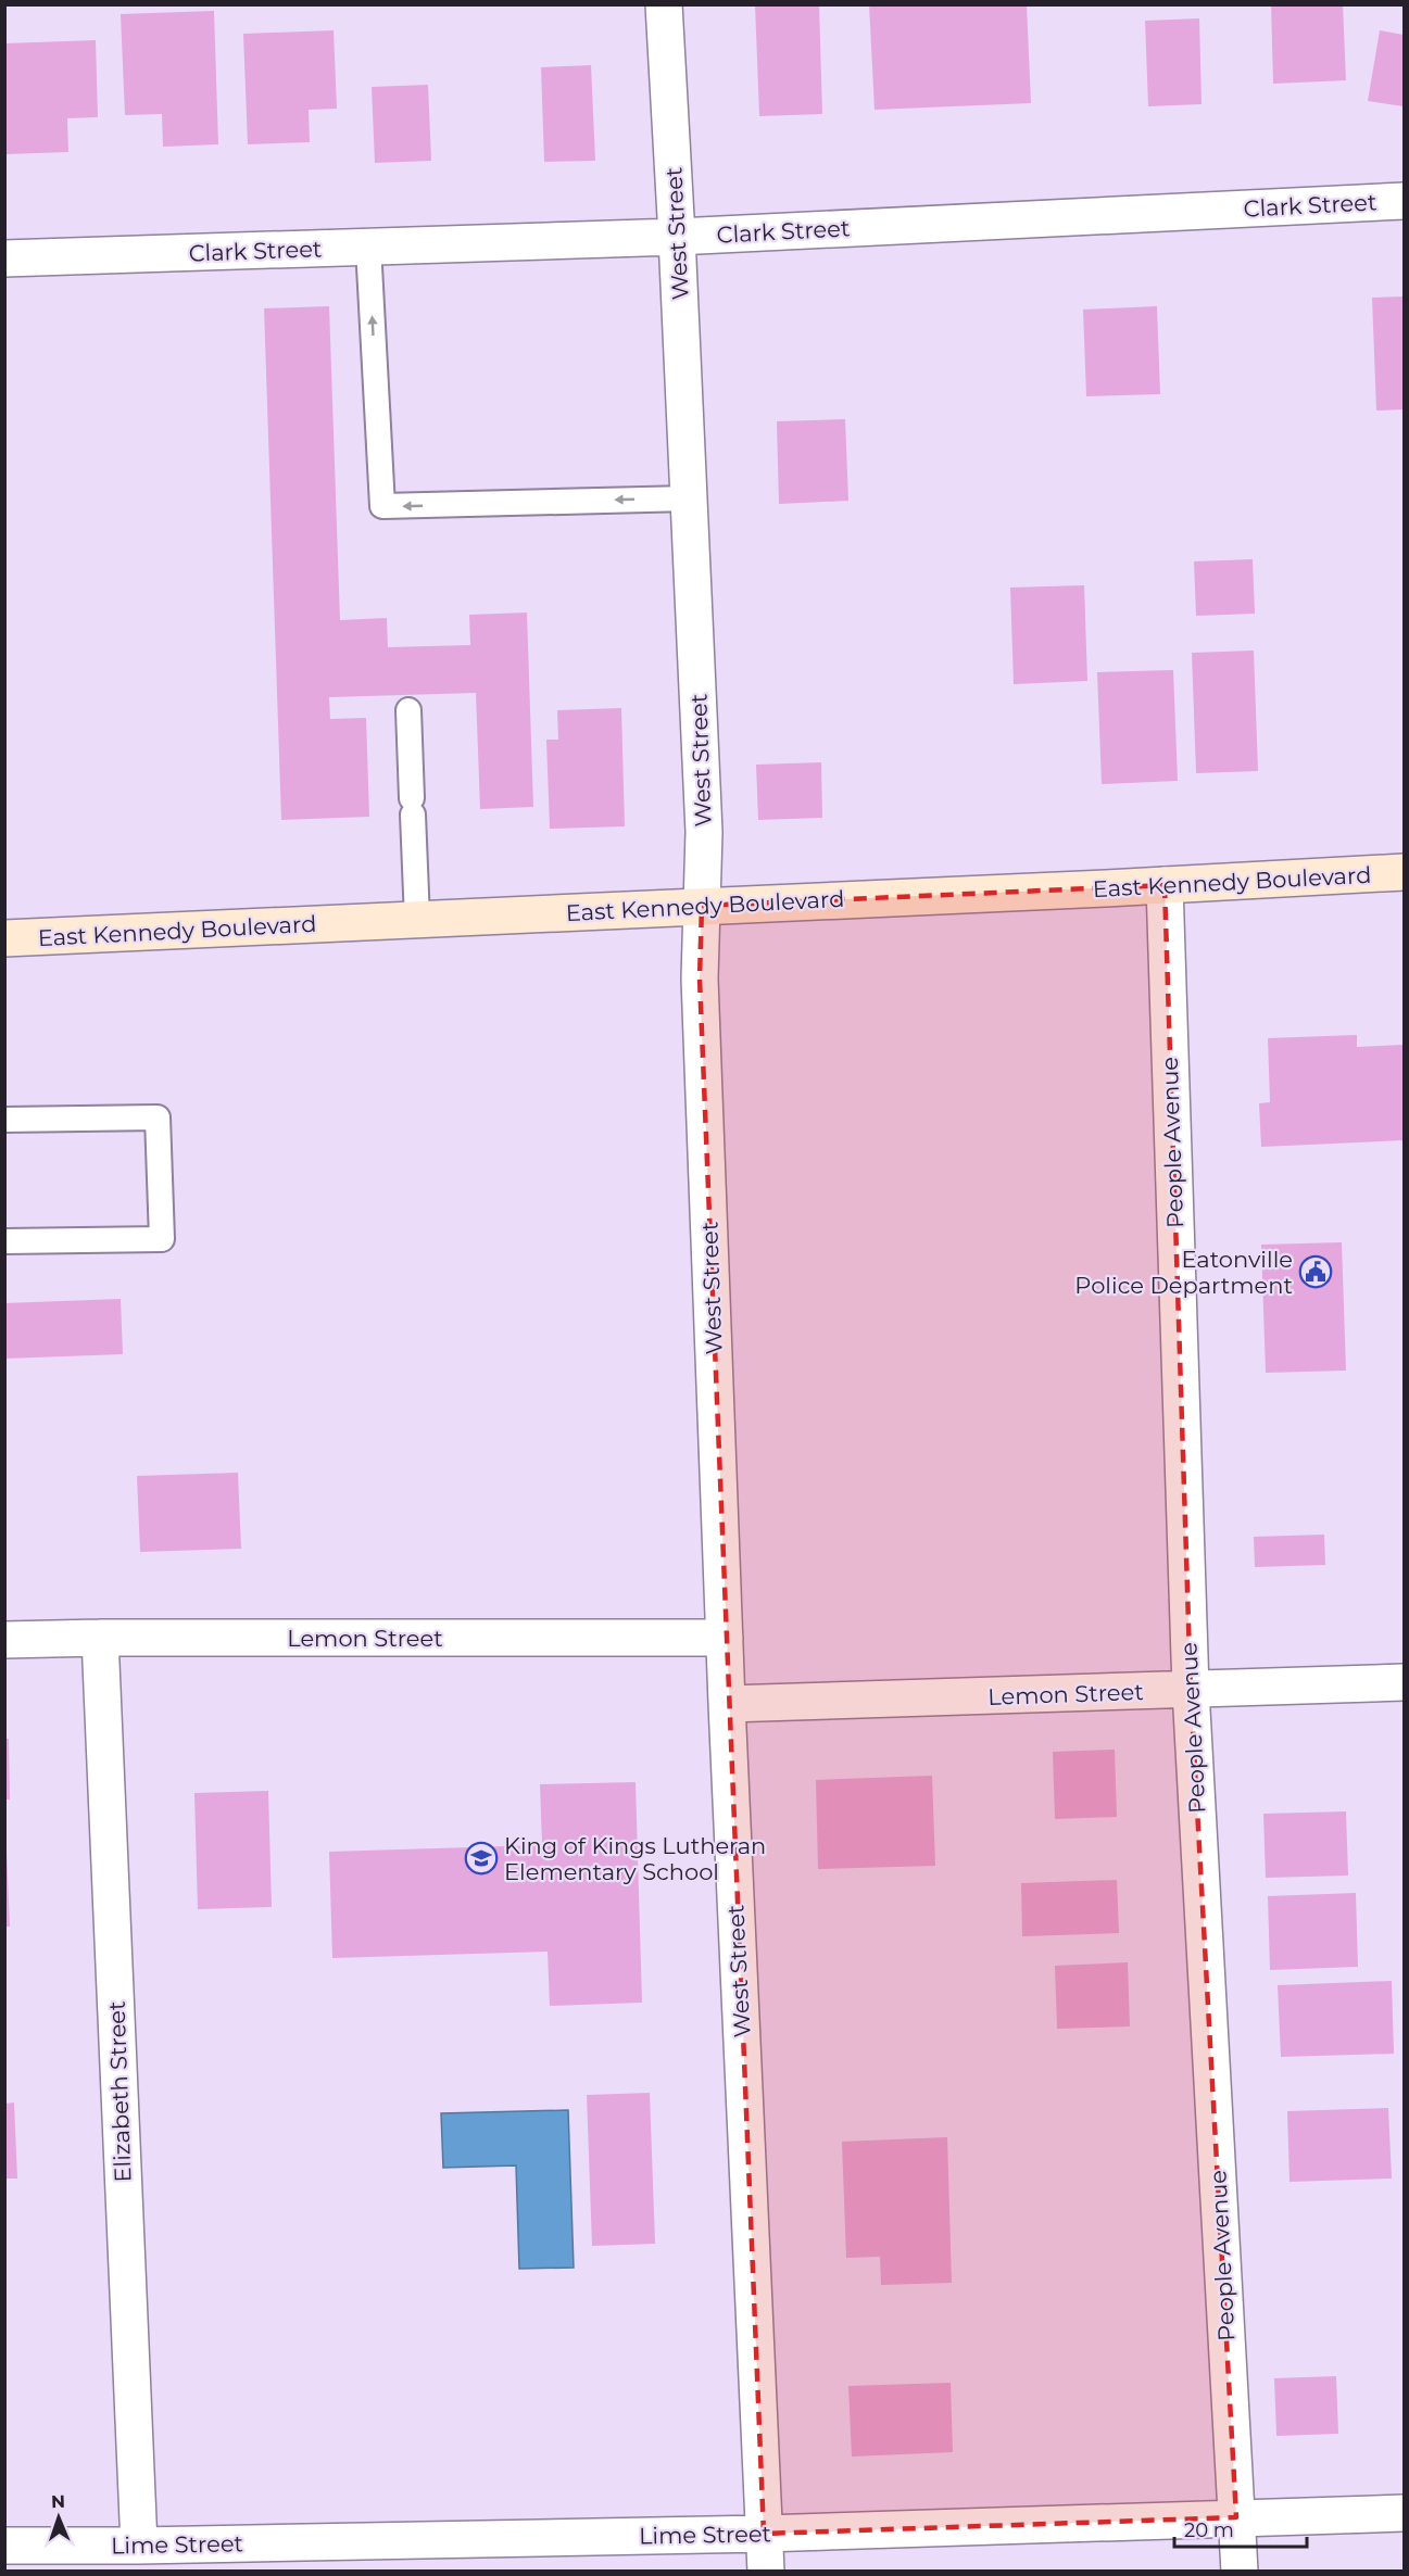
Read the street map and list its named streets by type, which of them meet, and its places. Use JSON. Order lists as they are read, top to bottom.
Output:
{
  "streets": {
    "main road": ["East Kennedy Boulevard"],
    "street": [
      "Clark Street",
      "West Street",
      "People Avenue",
      "Lemon Street",
      "Elizabeth Street",
      "Lime Street"
    ]
  },
  "crossings": [
    ["Clark Street", "West Street"],
    ["West Street", "East Kennedy Boulevard"],
    ["West Street", "Lemon Street"],
    ["West Street", "Lime Street"],
    ["East Kennedy Boulevard", "People Avenue"],
    ["People Avenue", "Lemon Street"],
    ["People Avenue", "Lime Street"],
    ["Lemon Street", "Elizabeth Street"],
    ["Elizabeth Street", "Lime Street"]
  ],
  "places": {
    "public building": ["Eatonville Police Department"],
    "school or university": ["King of Kings Lutheran Elementary School"]
  },
  "scale_bar": "20 m",
  "north": "top"
}
